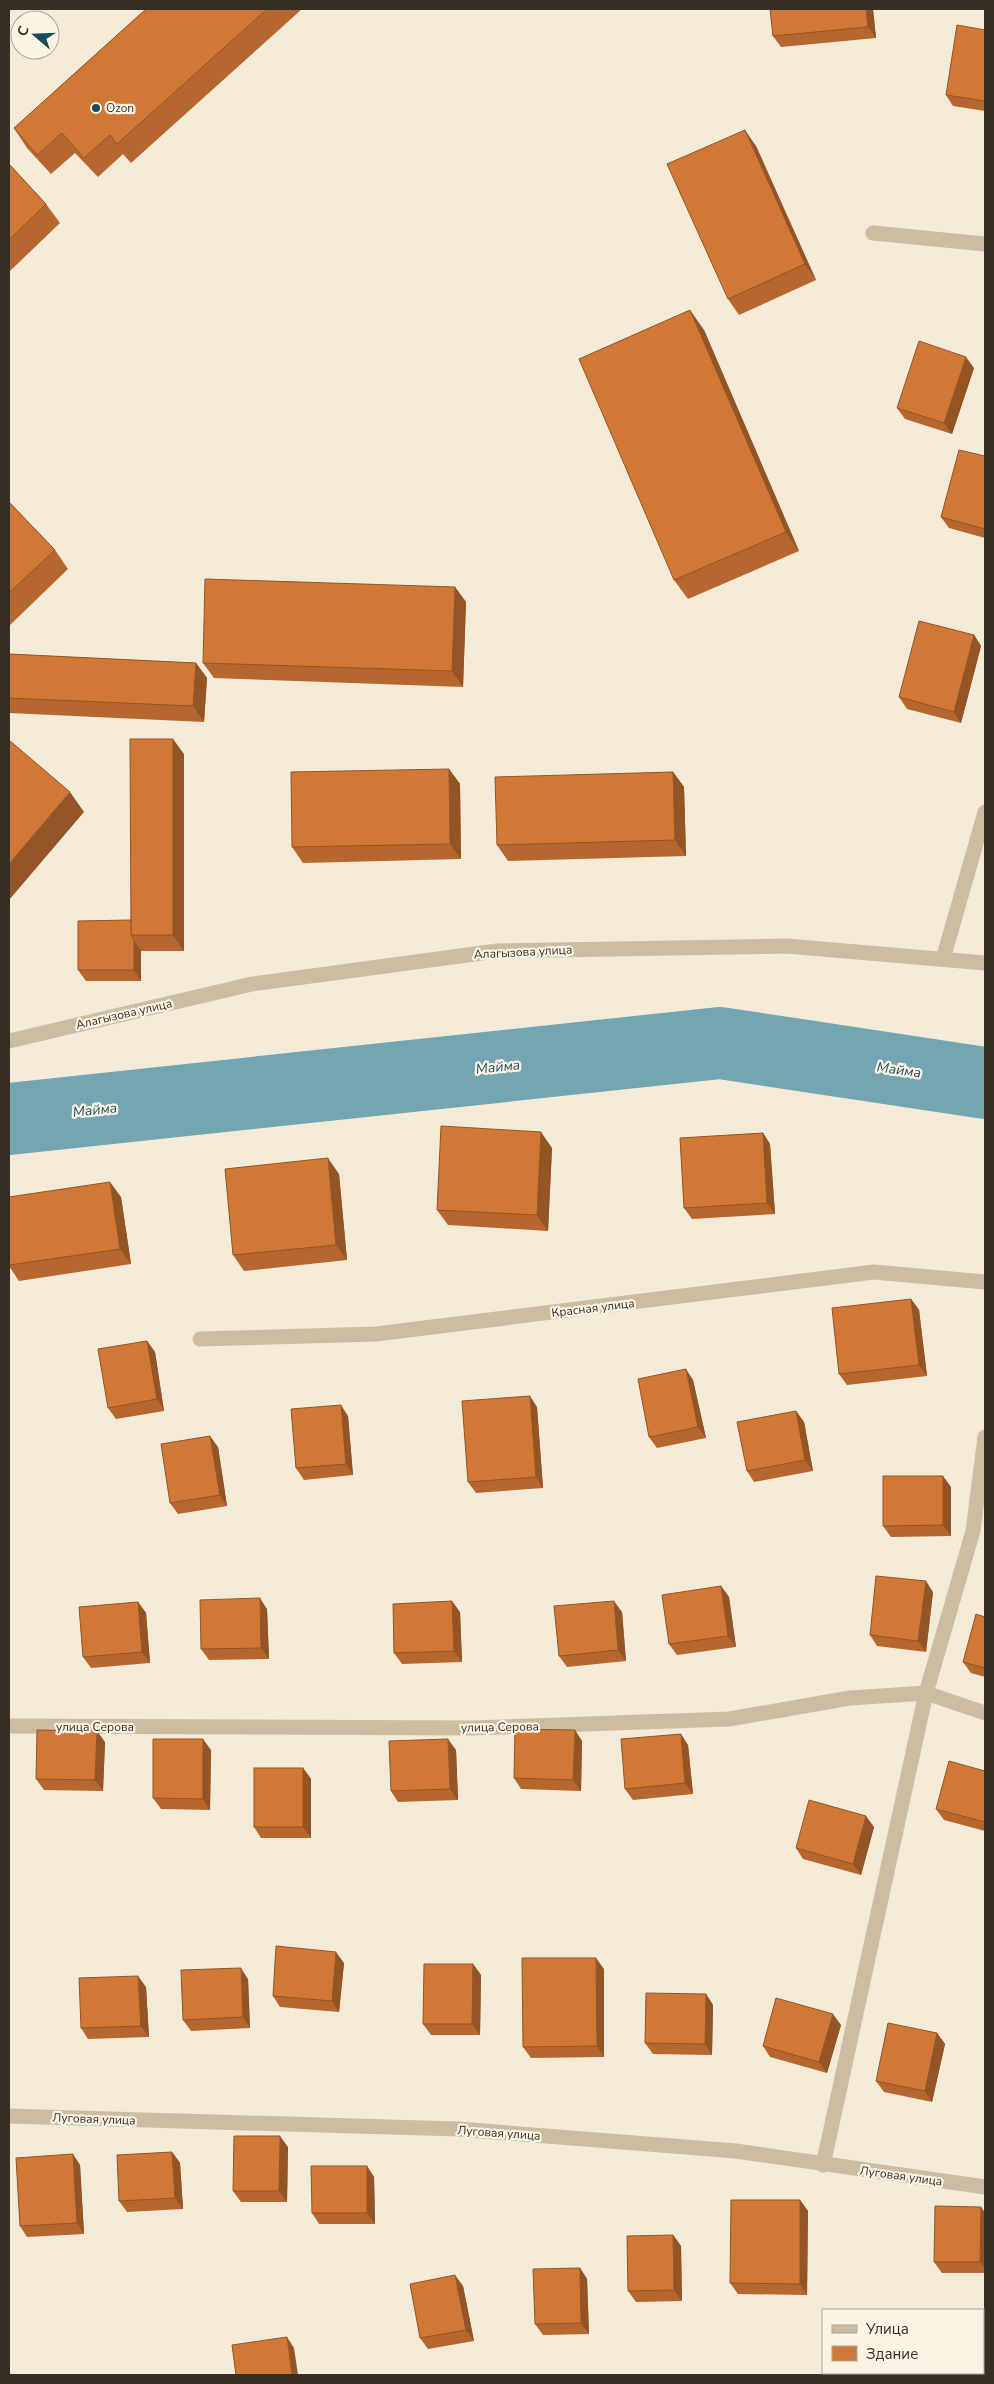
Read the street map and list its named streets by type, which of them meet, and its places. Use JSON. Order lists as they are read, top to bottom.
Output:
{
  "streets": {
    "street": [
      "Алагызова улица",
      "Красная улица",
      "улица Серова",
      "Луговая улица"
    ]
  },
  "water": ["Майма"],
  "places": ["Ozon"],
  "legend": ["Улица", "Здание"],
  "north": "left"
}
